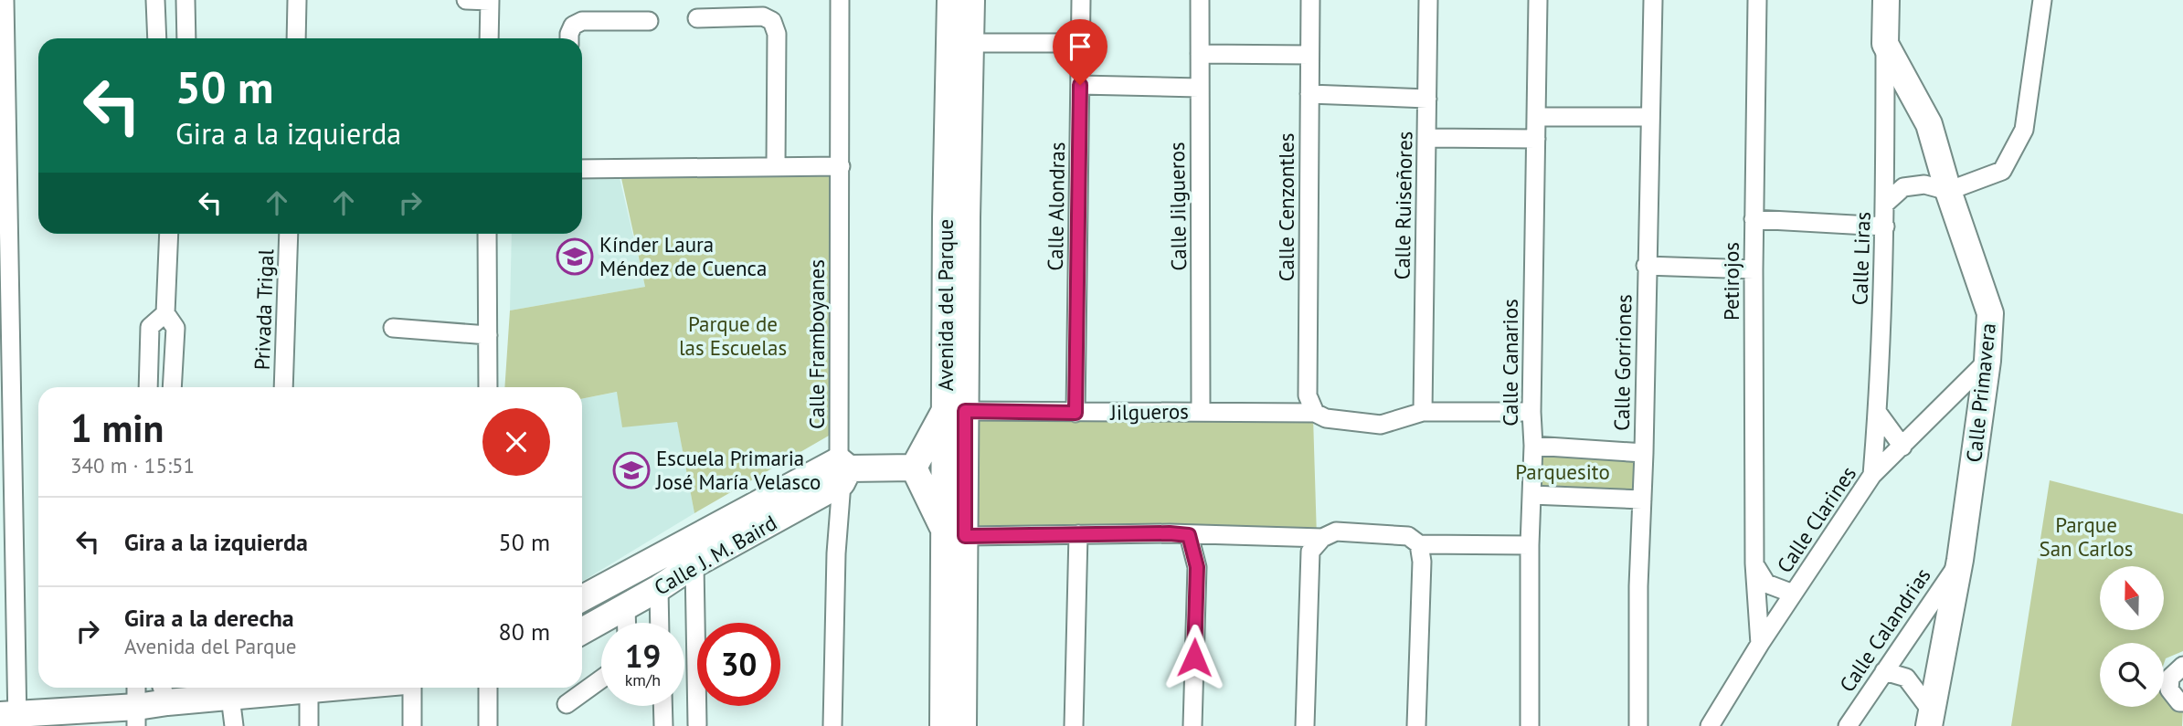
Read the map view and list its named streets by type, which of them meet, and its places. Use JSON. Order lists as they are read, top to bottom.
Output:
{
  "streets": {
    "street": [
      "Calle Ruiseñores",
      "Calle Alondras",
      "Calle Jilgueros",
      "Calle Cenzontles",
      "Calle Liras",
      "Petirojos",
      "Avenida del Parque",
      "Privada Trigal",
      "Calle Framboyanes",
      "Calle Canarios",
      "Calle Gorriones",
      "Calle Primavera",
      "Jilgueros",
      "Calle Clarines",
      "Calle J. M. Baird",
      "Calle Calandrias"
    ]
  },
  "crossings": [
    ["Calle Ruiseñores", "Jilgueros"],
    ["Calle Alondras", "Jilgueros"],
    ["Calle Jilgueros", "Jilgueros"],
    ["Calle Cenzontles", "Jilgueros"],
    ["Calle Liras", "Calle Primavera"],
    ["Calle Liras", "Calle Clarines"],
    ["Petirojos", "Calle Clarines"],
    ["Avenida del Parque", "Jilgueros"],
    ["Calle Framboyanes", "Calle J. M. Baird"],
    ["Calle Canarios", "Jilgueros"],
    ["Calle Primavera", "Calle Clarines"],
    ["Calle Primavera", "Calle Calandrias"]
  ],
  "parks": ["Parque de las Escuelas", "Parquesito", "Parque San Carlos"],
  "places": {
    "school or university": ["Kínder Laura Méndez de Cuenca", "Escuela Primaria José María Velasco"]
  },
  "north": "top",
  "page": {
    "turn": ["50 m", "Gira a la izquierda"],
    "heading": ["1 min", "340 m · 15:51"],
    "list": [
      {
        "name": "Gira a la izquierda",
        "value": "50 m"
      },
      {
        "name": "Gira a la derecha",
        "note": "Avenida del Parque",
        "value": "80 m"
      }
    ],
    "speed": "19 km/h",
    "limit": "30"
  }
}
